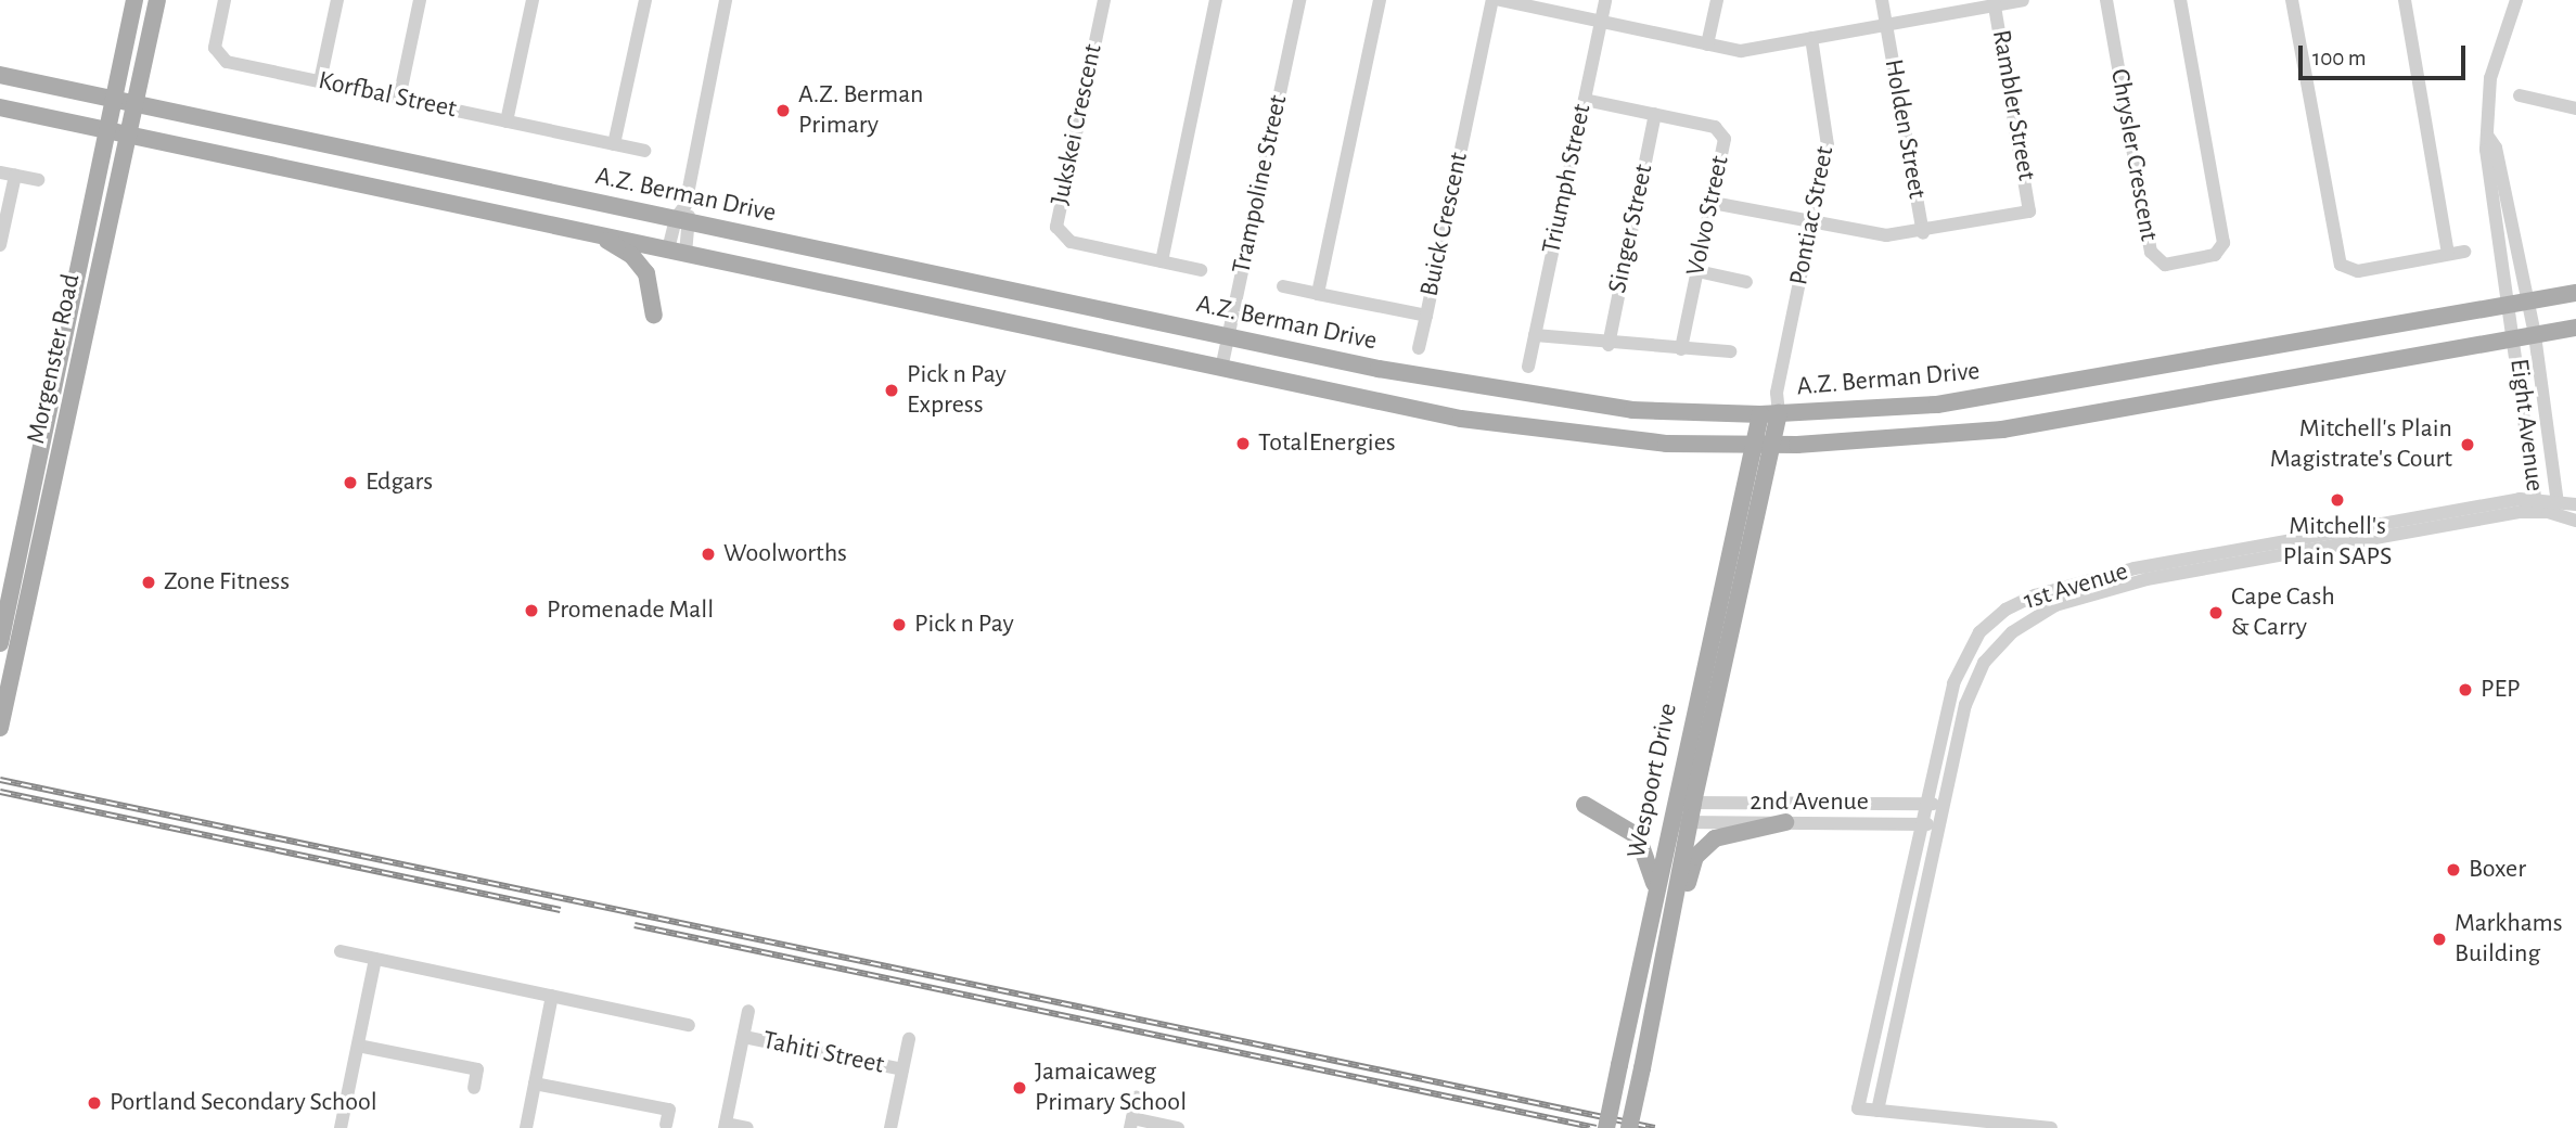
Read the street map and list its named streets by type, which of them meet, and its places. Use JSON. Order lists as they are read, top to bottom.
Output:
{
  "streets": {
    "main road": ["A.Z. Berman Drive", "Morgenster Road", "Wespoort Drive"],
    "street": [
      "Korfbal Street",
      "Rambler Street",
      "Jukskei Crescent",
      "Holden Street",
      "Chrysler Crescent",
      "Triumph Street",
      "Trampoline Street",
      "Volvo Street",
      "Pontiac Street",
      "Buick Crescent",
      "Singer Street",
      "Eight Avenue",
      "1st Avenue",
      "2nd Avenue",
      "Tahiti Street"
    ]
  },
  "crossings": [
    ["Rambler Street", "Holden Street"],
    ["Rambler Street", "Volvo Street"],
    ["Rambler Street", "Pontiac Street"],
    ["Triumph Street", "Volvo Street"],
    ["Trampoline Street", "A.Z. Berman Drive"],
    ["A.Z. Berman Drive", "Pontiac Street"],
    ["A.Z. Berman Drive", "Morgenster Road"],
    ["A.Z. Berman Drive", "Eight Avenue"],
    ["A.Z. Berman Drive", "Wespoort Drive"],
    ["Volvo Street", "Singer Street"],
    ["Pontiac Street", "Wespoort Drive"],
    ["Eight Avenue", "1st Avenue"],
    ["1st Avenue", "2nd Avenue"],
    ["Wespoort Drive", "2nd Avenue"]
  ],
  "places": [
    "A.Z. Berman Primary",
    "Pick n Pay Express",
    "TotalEnergies",
    "Mitchell's Plain Magistrate's Court",
    "Edgars",
    "Mitchell's Plain SAPS",
    "Woolworths",
    "Zone Fitness",
    "Promenade Mall",
    "Cape Cash & Carry",
    "Pick n Pay",
    "PEP",
    "Boxer",
    "Markhams Building",
    "Jamaicaweg Primary School",
    "Portland Secondary School"
  ],
  "scale_bar": "100 m"
}
